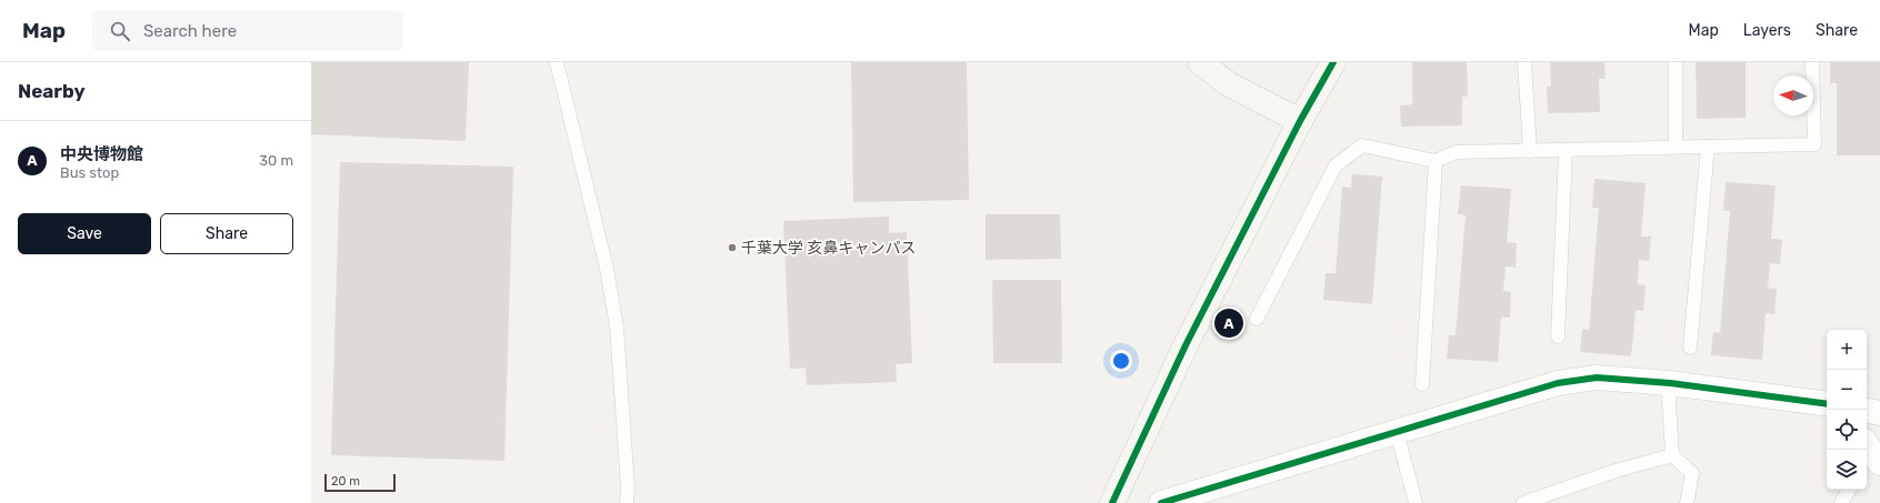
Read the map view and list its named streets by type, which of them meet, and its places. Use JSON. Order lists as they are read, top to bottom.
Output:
{
  "places": ["千葉大学 亥鼻キャンパス"],
  "scale_bar": "20 m",
  "north": "left",
  "page": {
    "header": "Map",
    "search": "Search here",
    "nav": ["Map", "Layers", "Share"],
    "heading": "Nearby",
    "list": [
      {
        "mark": "A",
        "name": "中央博物館",
        "note": "Bus stop",
        "value": "30 m"
      }
    ],
    "buttons": ["Save", "Share"],
    "pins": "A",
    "map_buttons": ["+", "−"],
    "scale": "20 m"
  }
}
